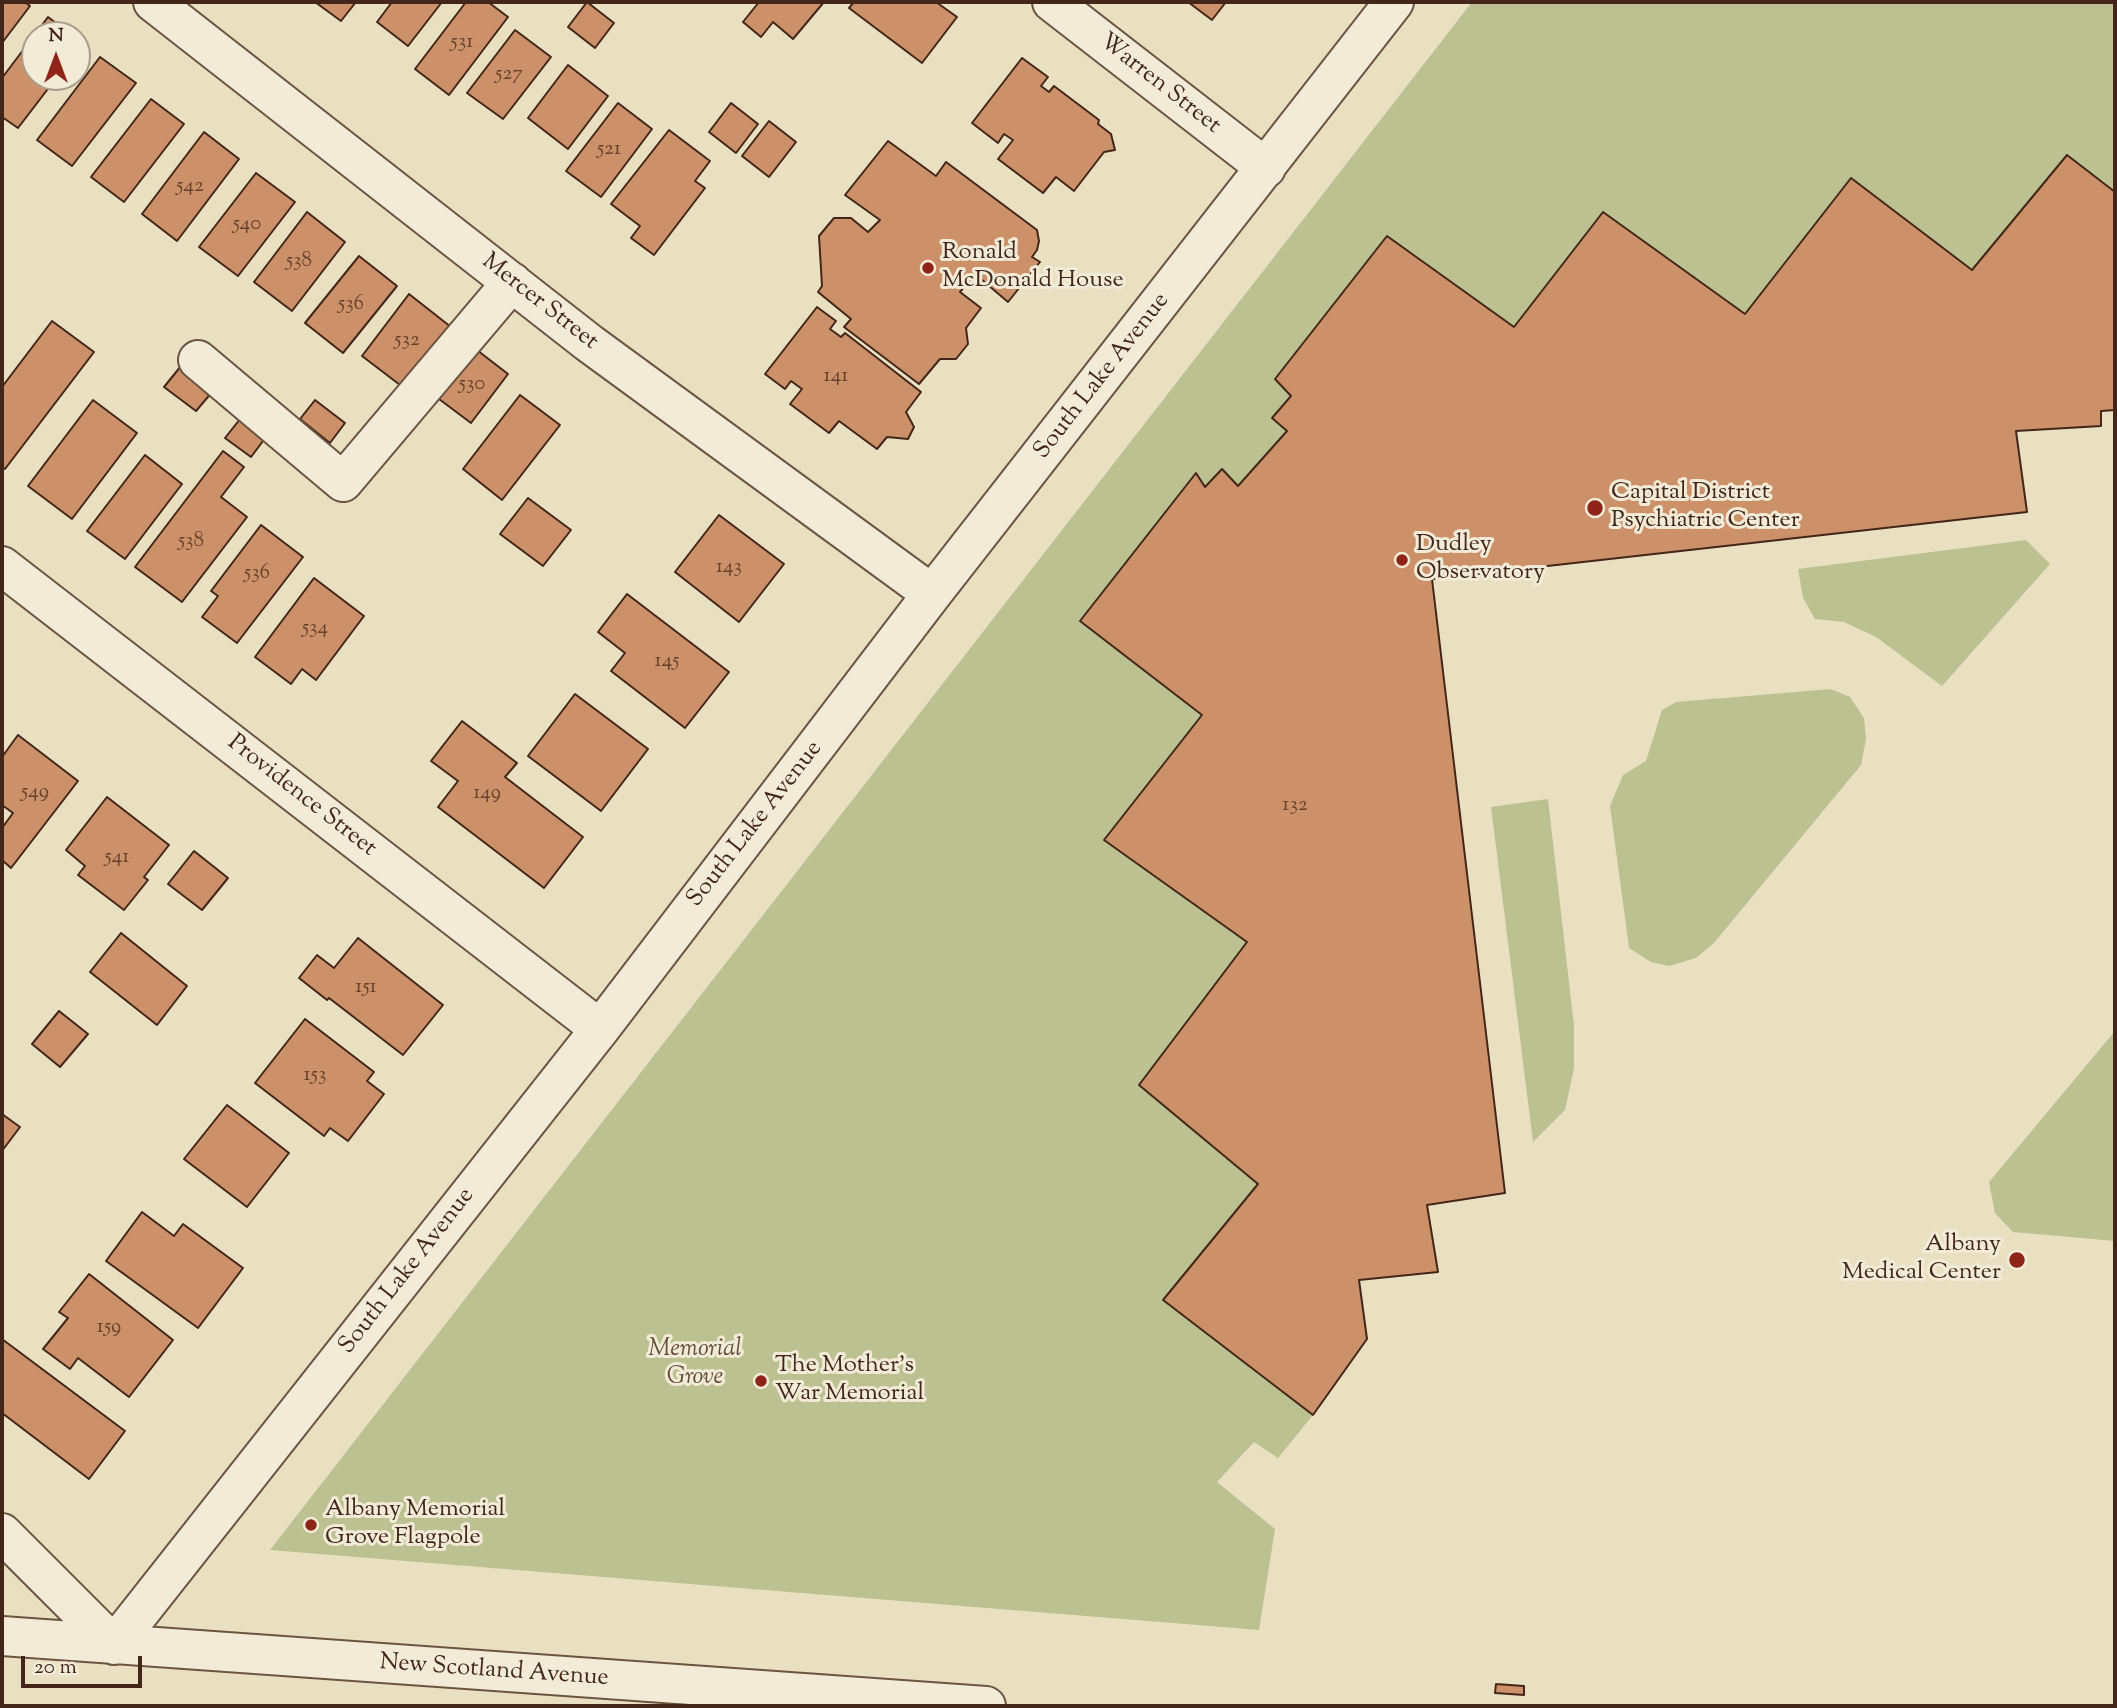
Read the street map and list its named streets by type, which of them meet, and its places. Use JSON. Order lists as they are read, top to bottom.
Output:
{
  "streets": {
    "street": [
      "Warren Street",
      "Mercer Street",
      "South Lake Avenue",
      "Providence Street",
      "New Scotland Avenue"
    ]
  },
  "crossings": [
    ["Warren Street", "South Lake Avenue"],
    ["Mercer Street", "South Lake Avenue"],
    ["South Lake Avenue", "Providence Street"],
    ["South Lake Avenue", "New Scotland Avenue"]
  ],
  "parks": ["Memorial Grove"],
  "places": [
    "Ronald McDonald House",
    "Capital District Psychiatric Center",
    "Dudley Observatory",
    "Albany Medical Center",
    "The Mother’s War Memorial",
    "Albany Memorial Grove Flagpole"
  ],
  "house_numbers": [
    "531",
    "527",
    "521",
    "542",
    "540",
    "538",
    "536",
    "532",
    "141",
    "530",
    "538",
    "143",
    "536",
    "534",
    "145",
    "549",
    "149",
    "132",
    "541",
    "151",
    "153",
    "159"
  ],
  "scale_bar": "20 m",
  "north": "top"
}
